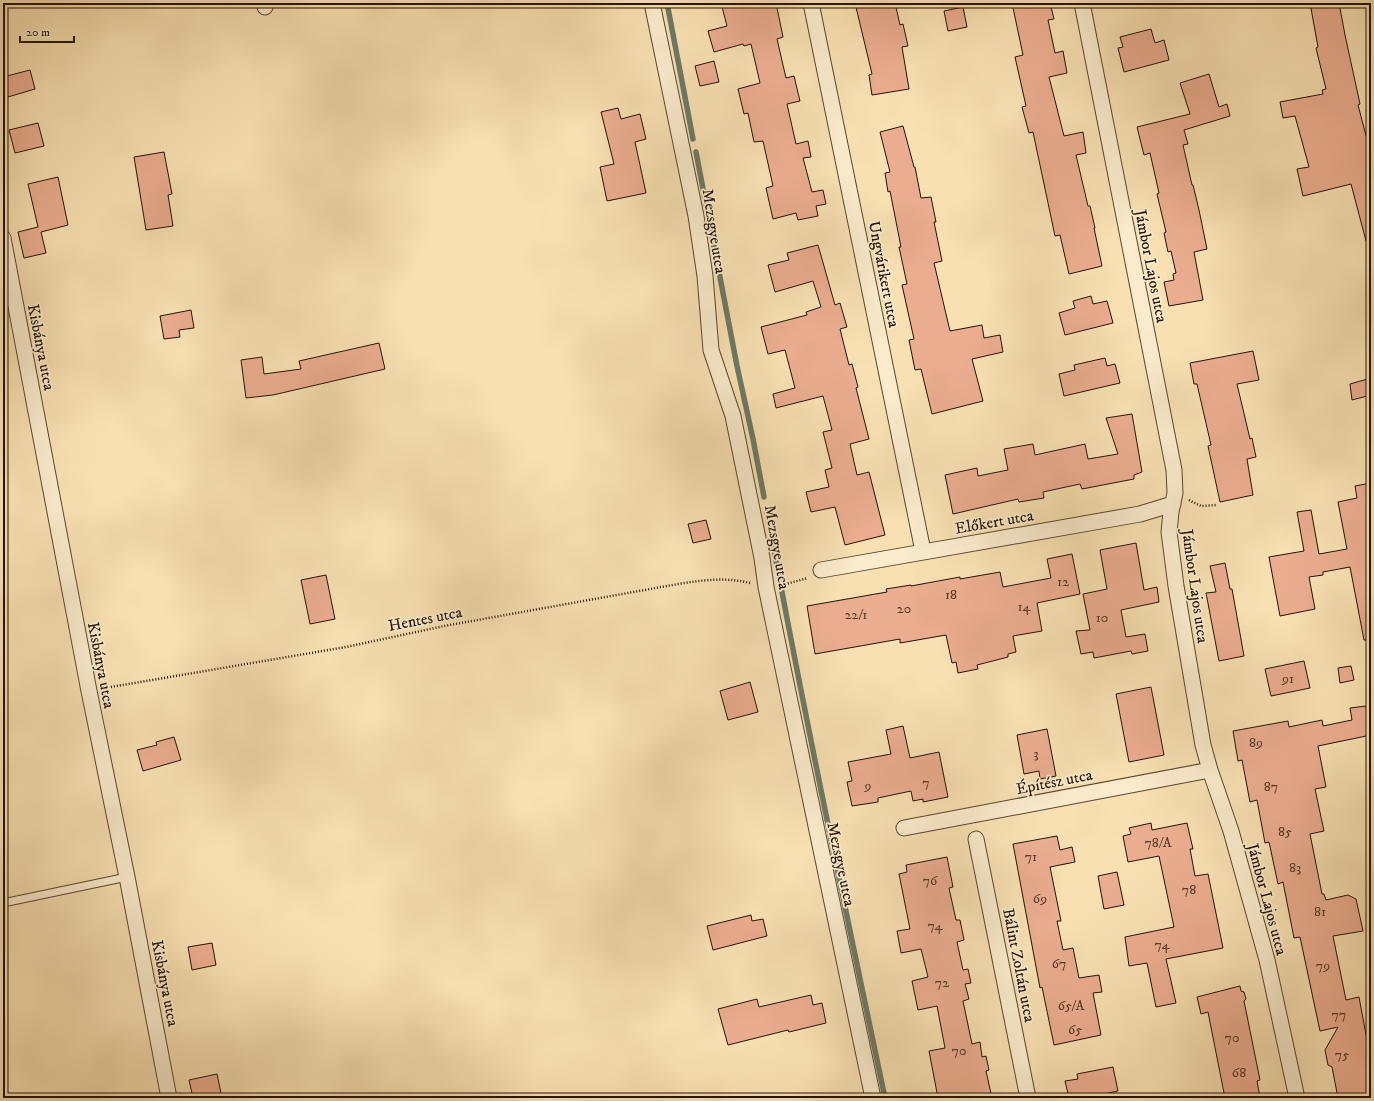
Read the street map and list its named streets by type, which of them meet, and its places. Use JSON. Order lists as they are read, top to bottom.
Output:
{
  "streets": {
    "street": [
      "Mezsgye utca",
      "Jámbor Lajos utca",
      "Ungvárikert utca",
      "Kisbánya utca",
      "Előkert utca",
      "Építész utca",
      "Bálint Zoltán utca"
    ],
    "path": ["Hentes utca"]
  },
  "crossings": [
    ["Mezsgye utca", "Hentes utca"],
    ["Jámbor Lajos utca", "Előkert utca"],
    ["Jámbor Lajos utca", "Építész utca"],
    ["Ungvárikert utca", "Előkert utca"],
    ["Kisbánya utca", "Hentes utca"]
  ],
  "house_numbers": [
    "12",
    "18",
    "14",
    "20",
    "22/1",
    "10",
    "91",
    "89",
    "3",
    "7",
    "9",
    "87",
    "85",
    "78/A",
    "71",
    "83",
    "76",
    "78",
    "69",
    "81",
    "74",
    "74",
    "67",
    "79",
    "72",
    "65/A",
    "77",
    "65",
    "70",
    "70",
    "75",
    "68"
  ],
  "scale_bar": "20 m"
}
